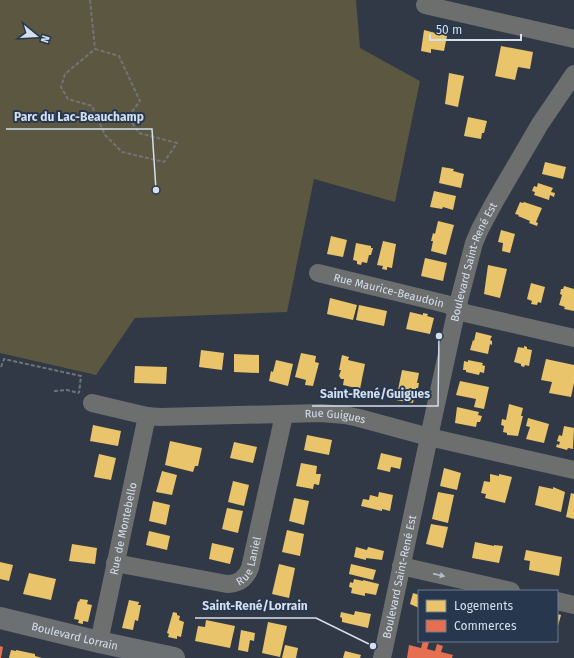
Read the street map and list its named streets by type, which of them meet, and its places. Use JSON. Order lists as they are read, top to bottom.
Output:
{
  "streets": {
    "main road": ["Boulevard Lorrain"],
    "street": [
      "Boulevard Saint-René Est",
      "Rue Maurice-Beaudoin",
      "Rue Guigues",
      "Rue de Montebello",
      "Rue Laniel"
    ]
  },
  "crossings": [
    ["Boulevard Saint-René Est", "Rue Maurice-Beaudoin"],
    ["Boulevard Saint-René Est", "Rue Guigues"],
    ["Rue Guigues", "Rue de Montebello"],
    ["Rue Guigues", "Rue Laniel"],
    ["Rue de Montebello", "Rue Laniel"],
    ["Rue de Montebello", "Boulevard Lorrain"]
  ],
  "places": ["Parc du Lac-Beauchamp", "Saint-René/Guigues", "Saint-René/Lorrain"],
  "legend": ["Logements", "Commerces"],
  "scale_bar": "50 m",
  "north": "right"
}
